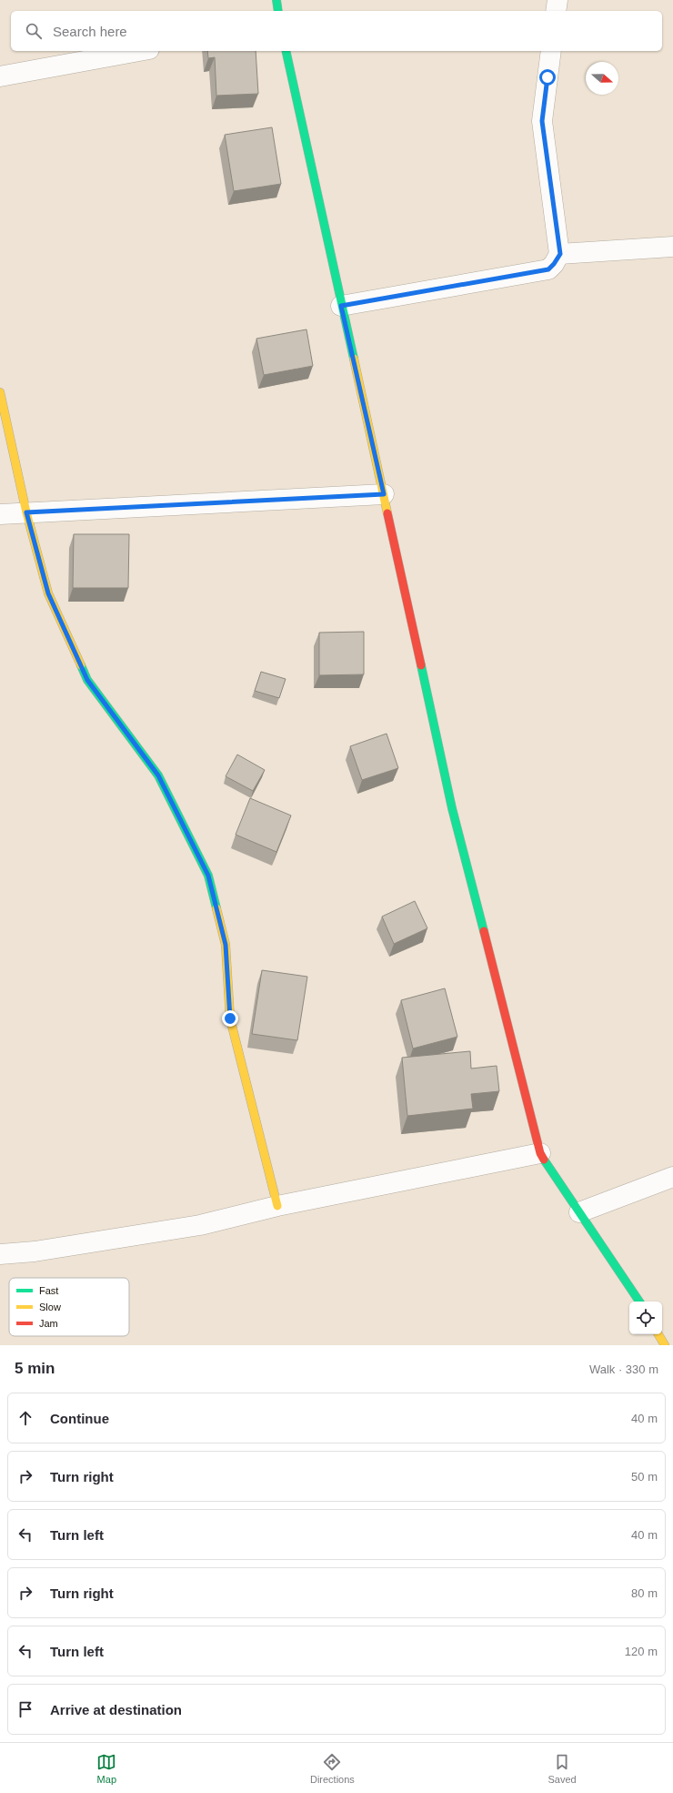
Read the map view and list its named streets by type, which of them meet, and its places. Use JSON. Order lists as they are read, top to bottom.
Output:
{
  "legend": ["Fast", "Slow", "Jam"],
  "north": "right",
  "page": {
    "search": "Search here",
    "heading": ["5 min", "Walk · 330 m"],
    "list": [
      ["Continue", "40 m"],
      ["Turn right", "50 m"],
      ["Turn left", "40 m"],
      ["Turn right", "80 m"],
      ["Turn left", "120 m"],
      "Arrive at destination"
    ],
    "nav": ["Map", "Directions", "Saved"]
  }
}
